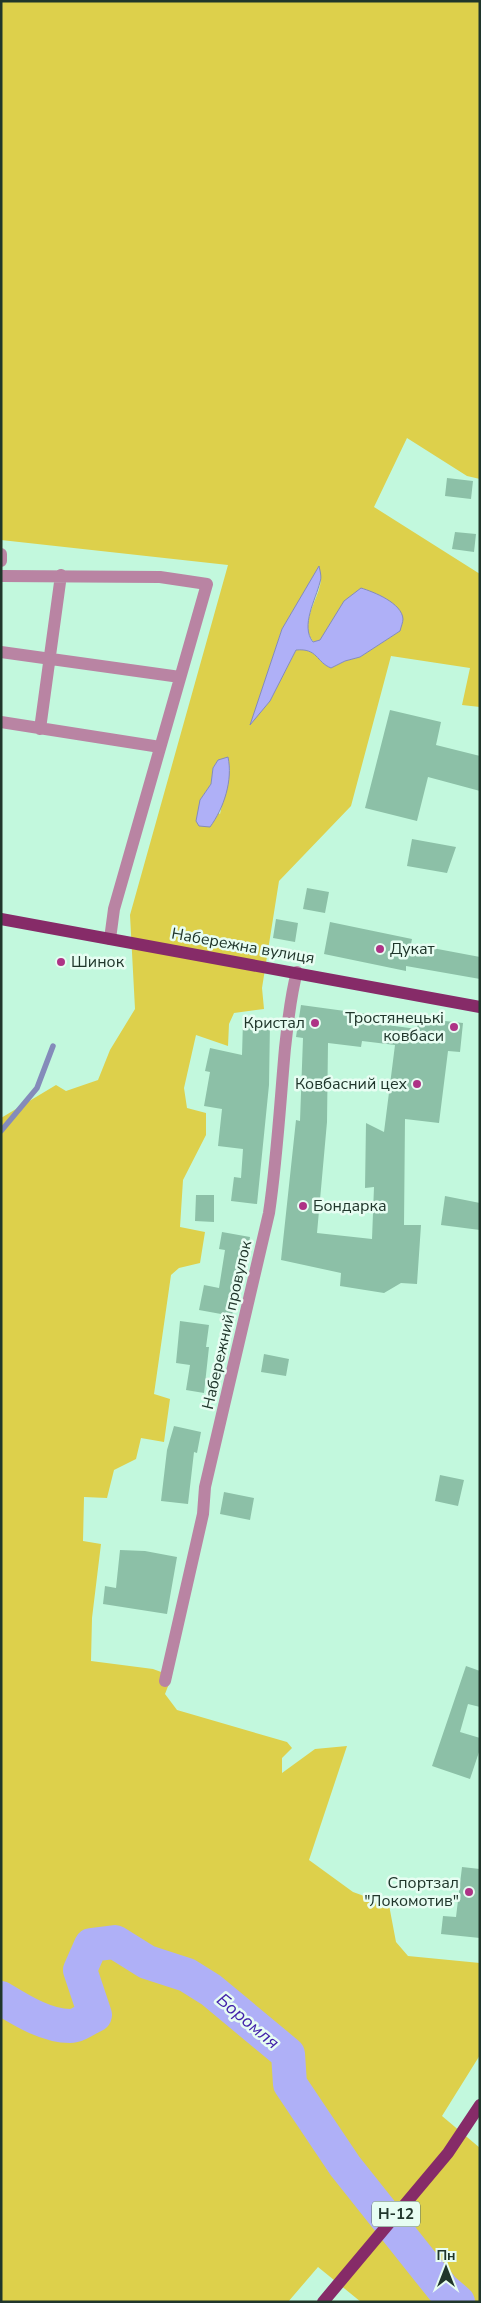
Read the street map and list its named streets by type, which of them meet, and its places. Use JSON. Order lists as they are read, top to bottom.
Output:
{
  "streets": {
    "main road": ["Набережна вулиця", "Н-12"],
    "street": ["Набережний провулок"]
  },
  "crossings": [
    ["Набережна вулиця", "Набережний провулок"]
  ],
  "water": ["Боромля"],
  "places": [
    "Дукат",
    "Шинок",
    "Кристал",
    "Тростянецькі ковбаси",
    "Ковбасний цех",
    "Бондарка",
    "Спортзал \"Локомотив\""
  ],
  "north": "top"
}
